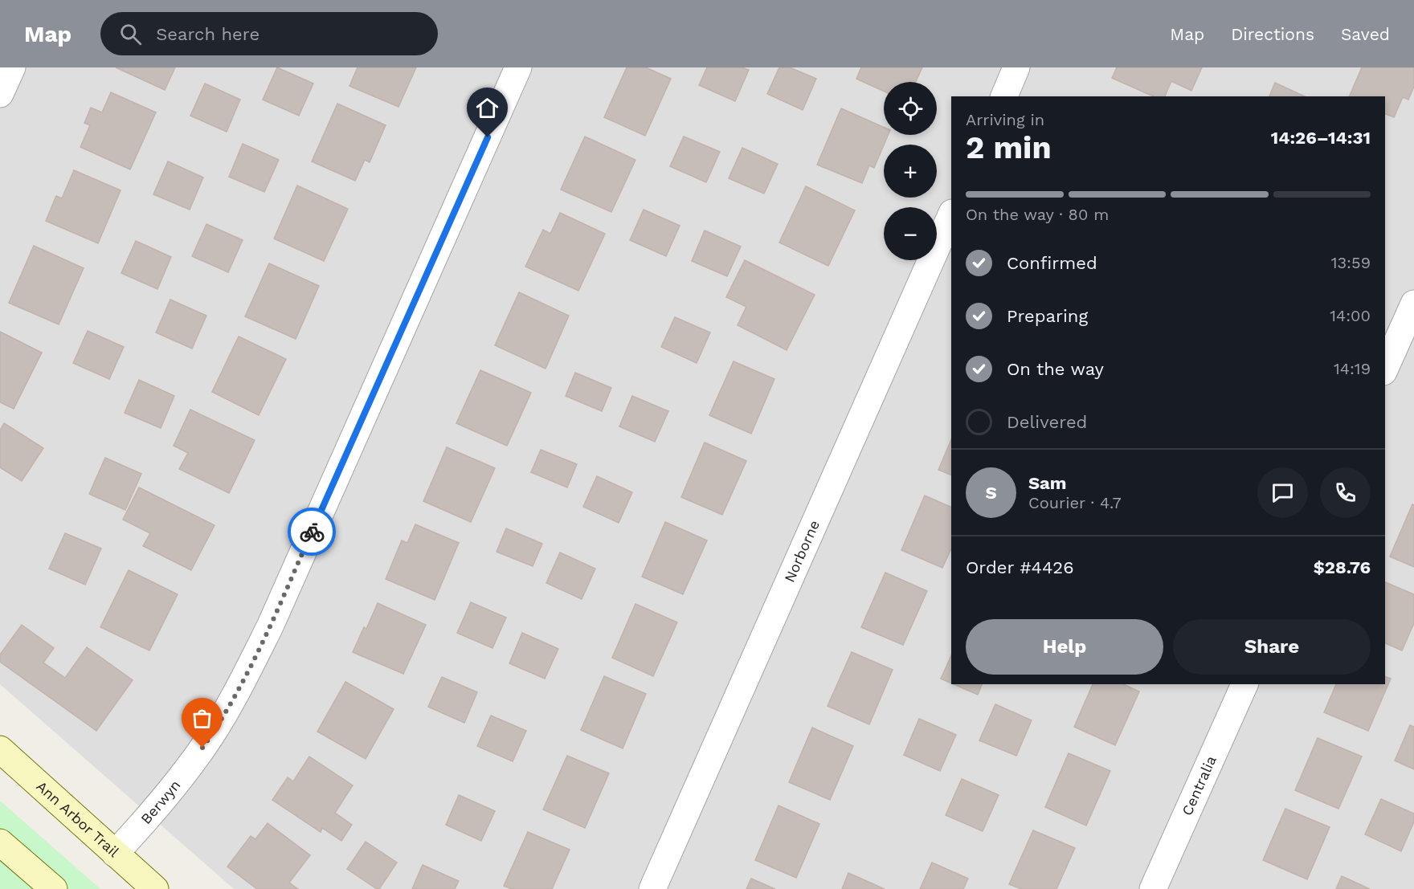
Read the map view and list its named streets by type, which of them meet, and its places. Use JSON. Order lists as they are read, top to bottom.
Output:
{
  "streets": {
    "street": [
      "Norborne",
      "Centralia",
      "Berwyn",
      "Ann Arbor Trail"
    ]
  },
  "crossings": [
    ["Berwyn", "Ann Arbor Trail"]
  ],
  "page": {
    "header": "Map",
    "search": "Search here",
    "nav": ["Map", "Directions", "Saved"],
    "map_buttons": ["+", "−"],
    "heading": ["2 min", "Arriving in", "14:26–14:31"],
    "panel": [
      "Sam",
      "Courier · 4.7",
      "Order #4426",
      "$28.76"
    ],
    "bar": "On the way · 80 m",
    "list": [
      ["Confirmed", "13:59"],
      ["Preparing", "14:00"],
      ["On the way", "14:19"],
      "Delivered"
    ],
    "round": "S",
    "buttons": ["Help", "Share"]
  }
}
